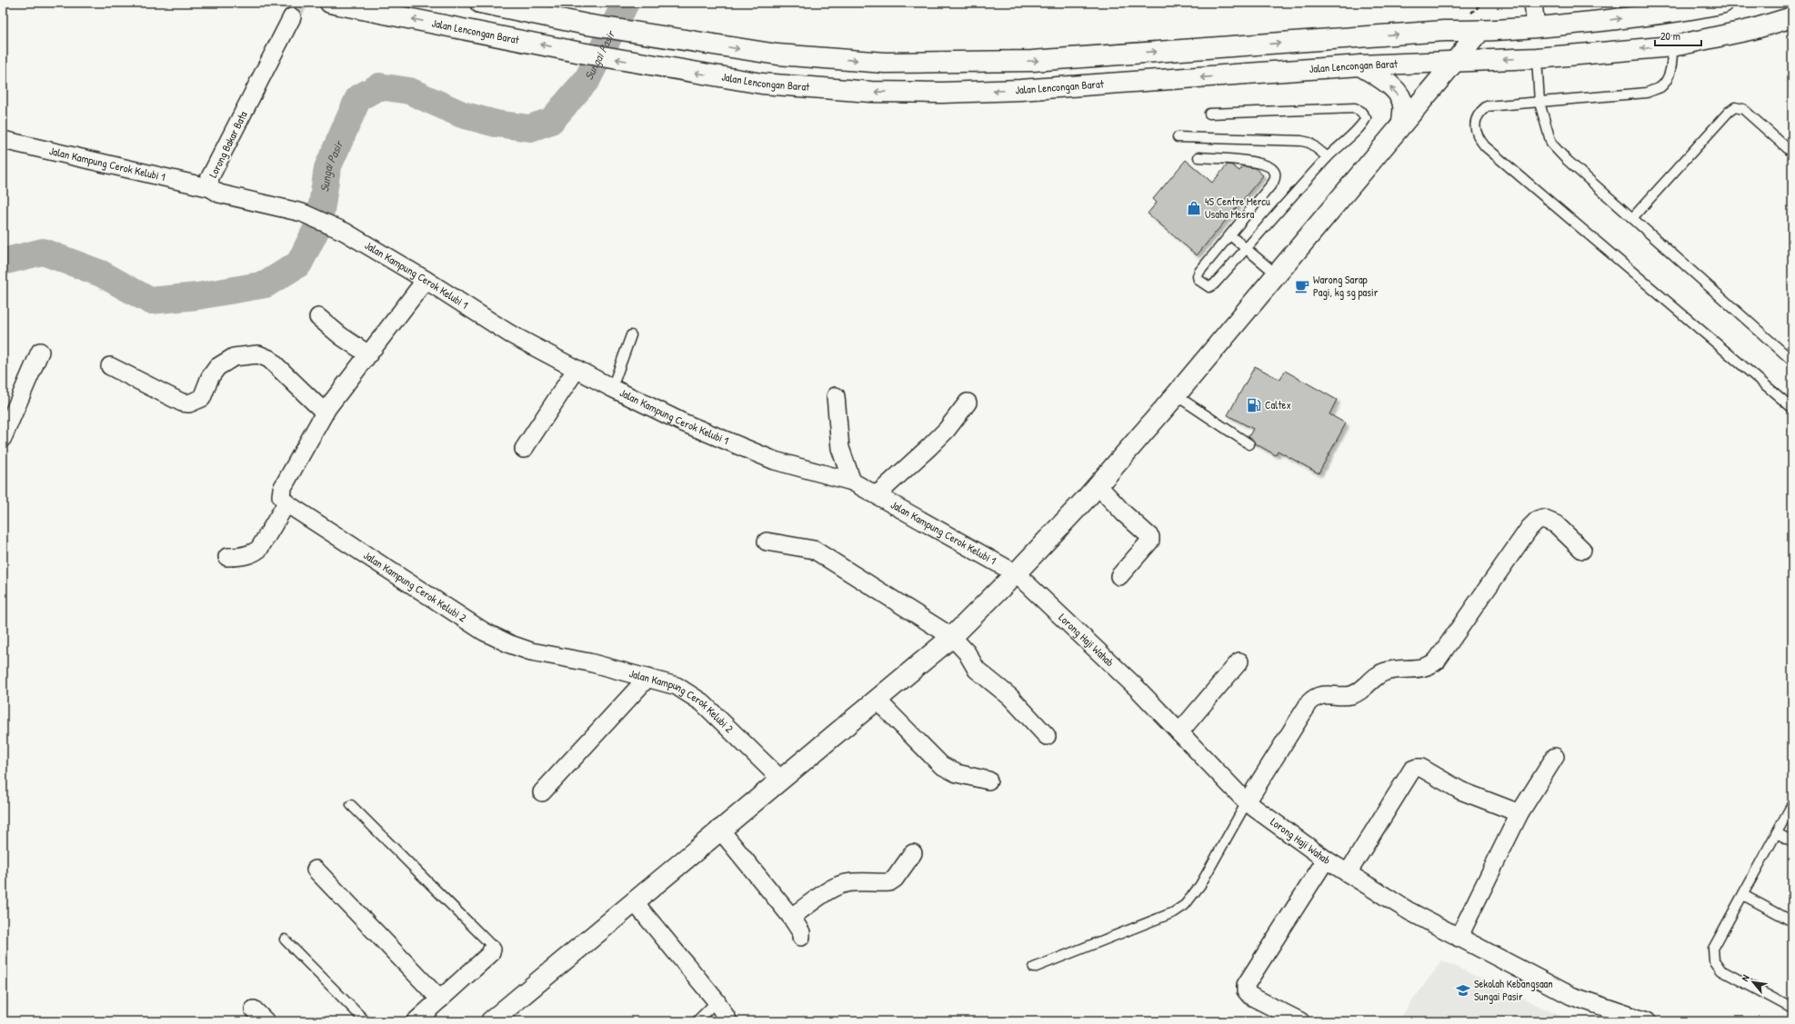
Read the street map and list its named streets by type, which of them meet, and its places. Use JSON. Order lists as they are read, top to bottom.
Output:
{
  "streets": {
    "main road": ["Jalan Lencongan Barat"],
    "street": [
      "Lorong Bakar Bata",
      "Jalan Kampung Cerok Kelubi 1",
      "Jalan Kampung Cerok Kelubi 2",
      "Lorong Haji Wahab"
    ]
  },
  "crossings": [
    ["Lorong Bakar Bata", "Jalan Kampung Cerok Kelubi 1"],
    ["Jalan Kampung Cerok Kelubi 1", "Lorong Haji Wahab"]
  ],
  "water": ["Sungai Pasir"],
  "places": {
    "shop": ["4S Centre Mercu Usaha Mesra"],
    "cafe": ["Warong Sarap Pagi, kg sg pasir"],
    "fuel station": ["Caltex"],
    "school or university": ["Sekolah Kebangsaan Sungai Pasir"]
  },
  "scale_bar": "20 m",
  "north": "top left"
}
